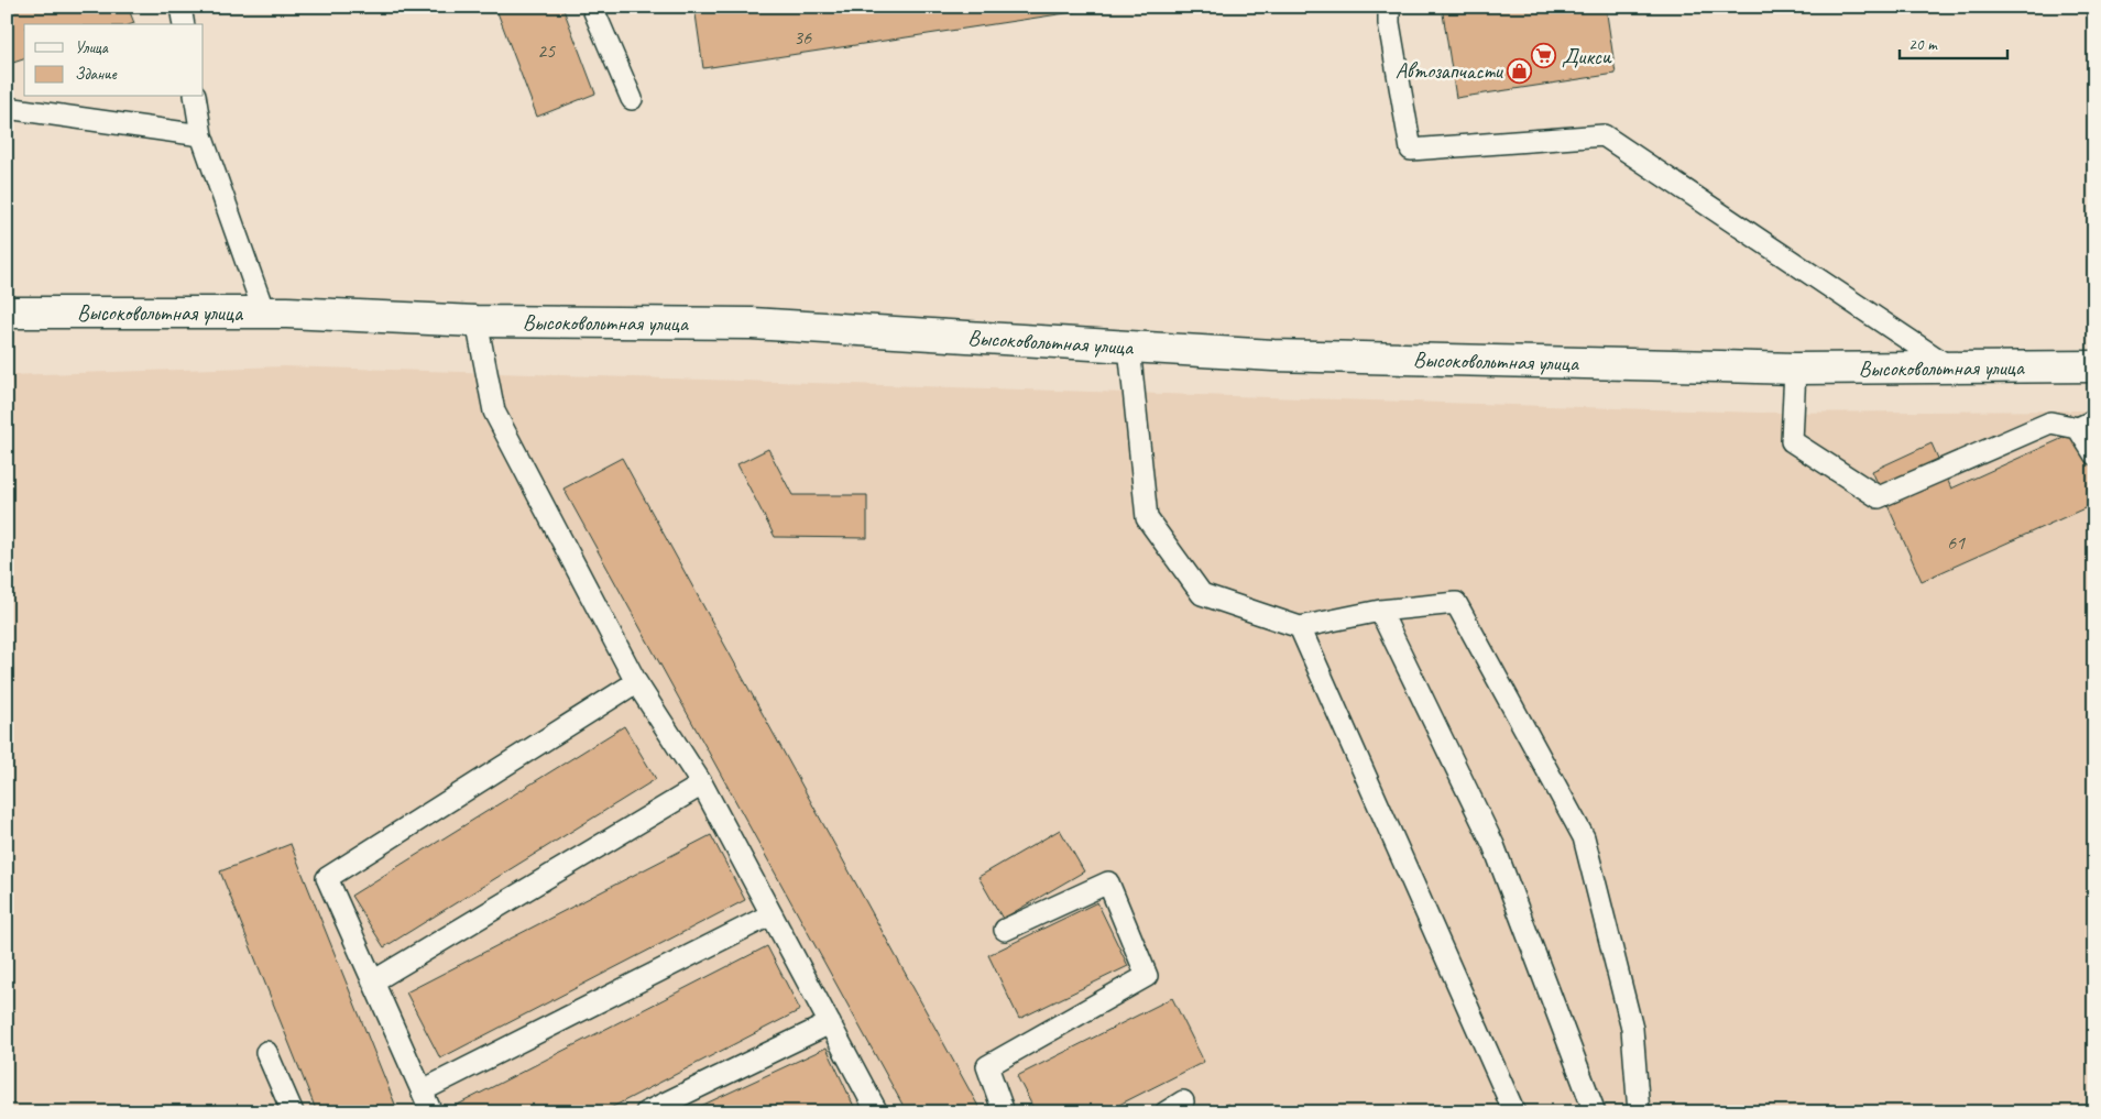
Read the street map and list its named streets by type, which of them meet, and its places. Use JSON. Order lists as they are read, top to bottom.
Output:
{
  "streets": {
    "main road": ["Высоковольтная улица"]
  },
  "places": {
    "supermarket": ["Дикси"],
    "shop": ["Автозапчасти"]
  },
  "house_numbers": ["36", "25", "61"],
  "legend": ["Улица", "Здание"],
  "scale_bar": "20 m"
}
